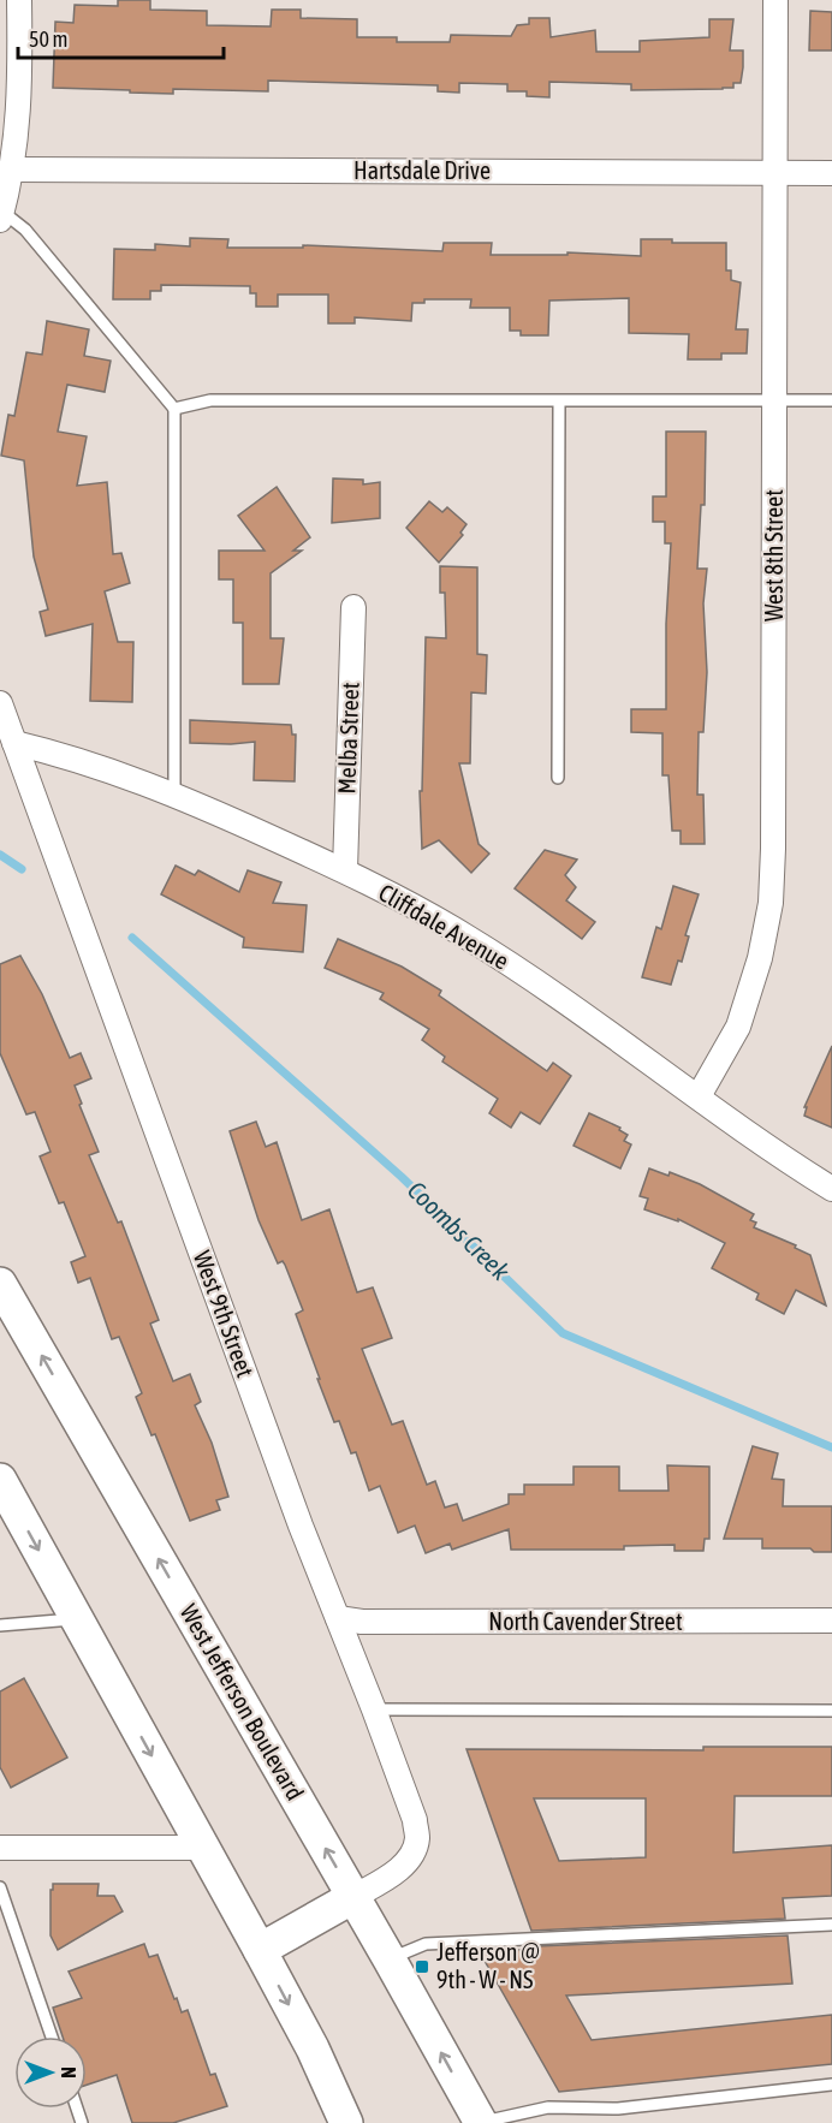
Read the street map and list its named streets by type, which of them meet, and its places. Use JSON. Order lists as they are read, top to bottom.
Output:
{
  "streets": {
    "main road": ["West Jefferson Boulevard"],
    "street": [
      "Hartsdale Drive",
      "West 8th Street",
      "Melba Street",
      "Cliffdale Avenue",
      "West 9th Street",
      "North Cavender Street"
    ]
  },
  "crossings": [
    ["Hartsdale Drive", "West 8th Street"],
    ["West 8th Street", "Cliffdale Avenue"],
    ["Melba Street", "Cliffdale Avenue"],
    ["Cliffdale Avenue", "West 9th Street"],
    ["West 9th Street", "North Cavender Street"],
    ["West 9th Street", "West Jefferson Boulevard"]
  ],
  "water": ["Coombs Creek"],
  "places": {
    "transit": ["Jefferson @ 9th - W - NS"]
  },
  "scale_bar": "50 m",
  "north": "right"
}
